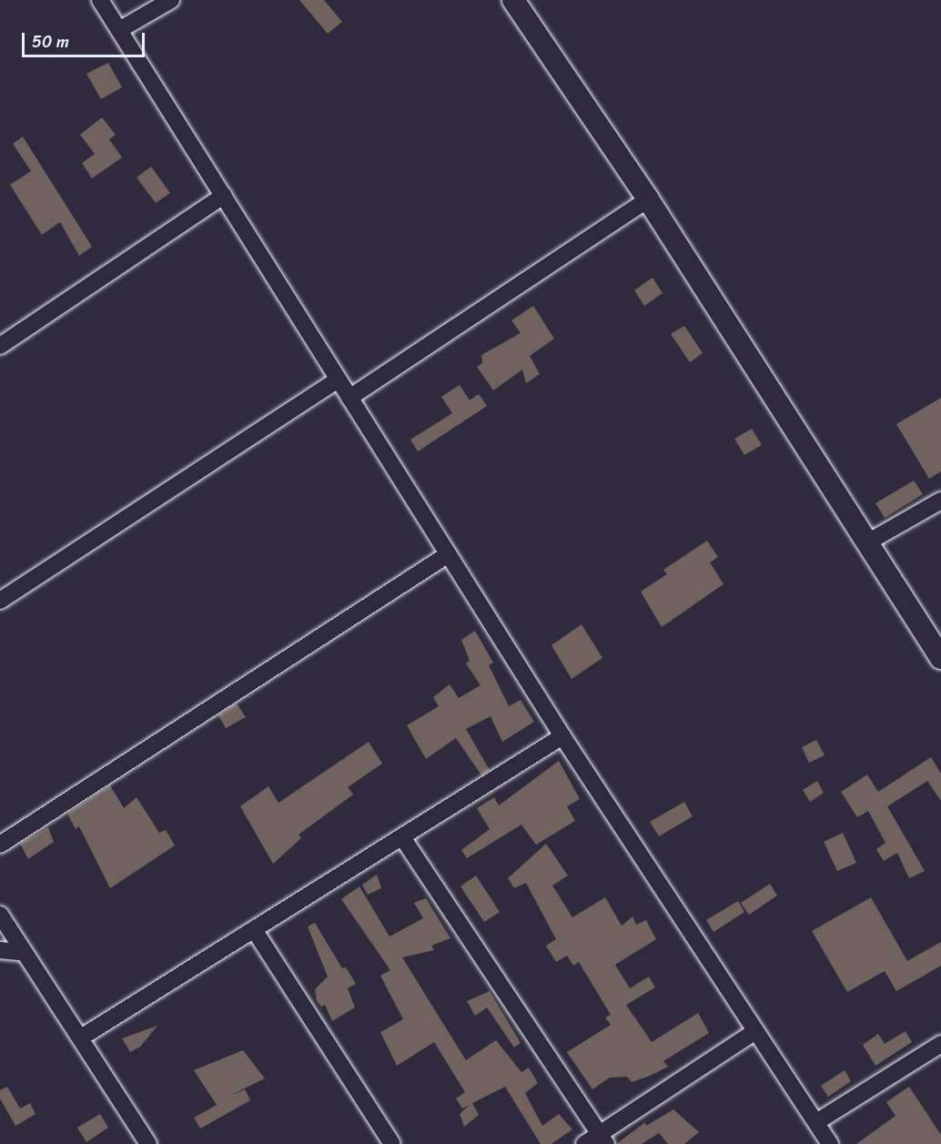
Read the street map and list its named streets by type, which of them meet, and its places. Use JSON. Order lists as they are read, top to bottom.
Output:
{
  "scale_bar": "50 m"
}
